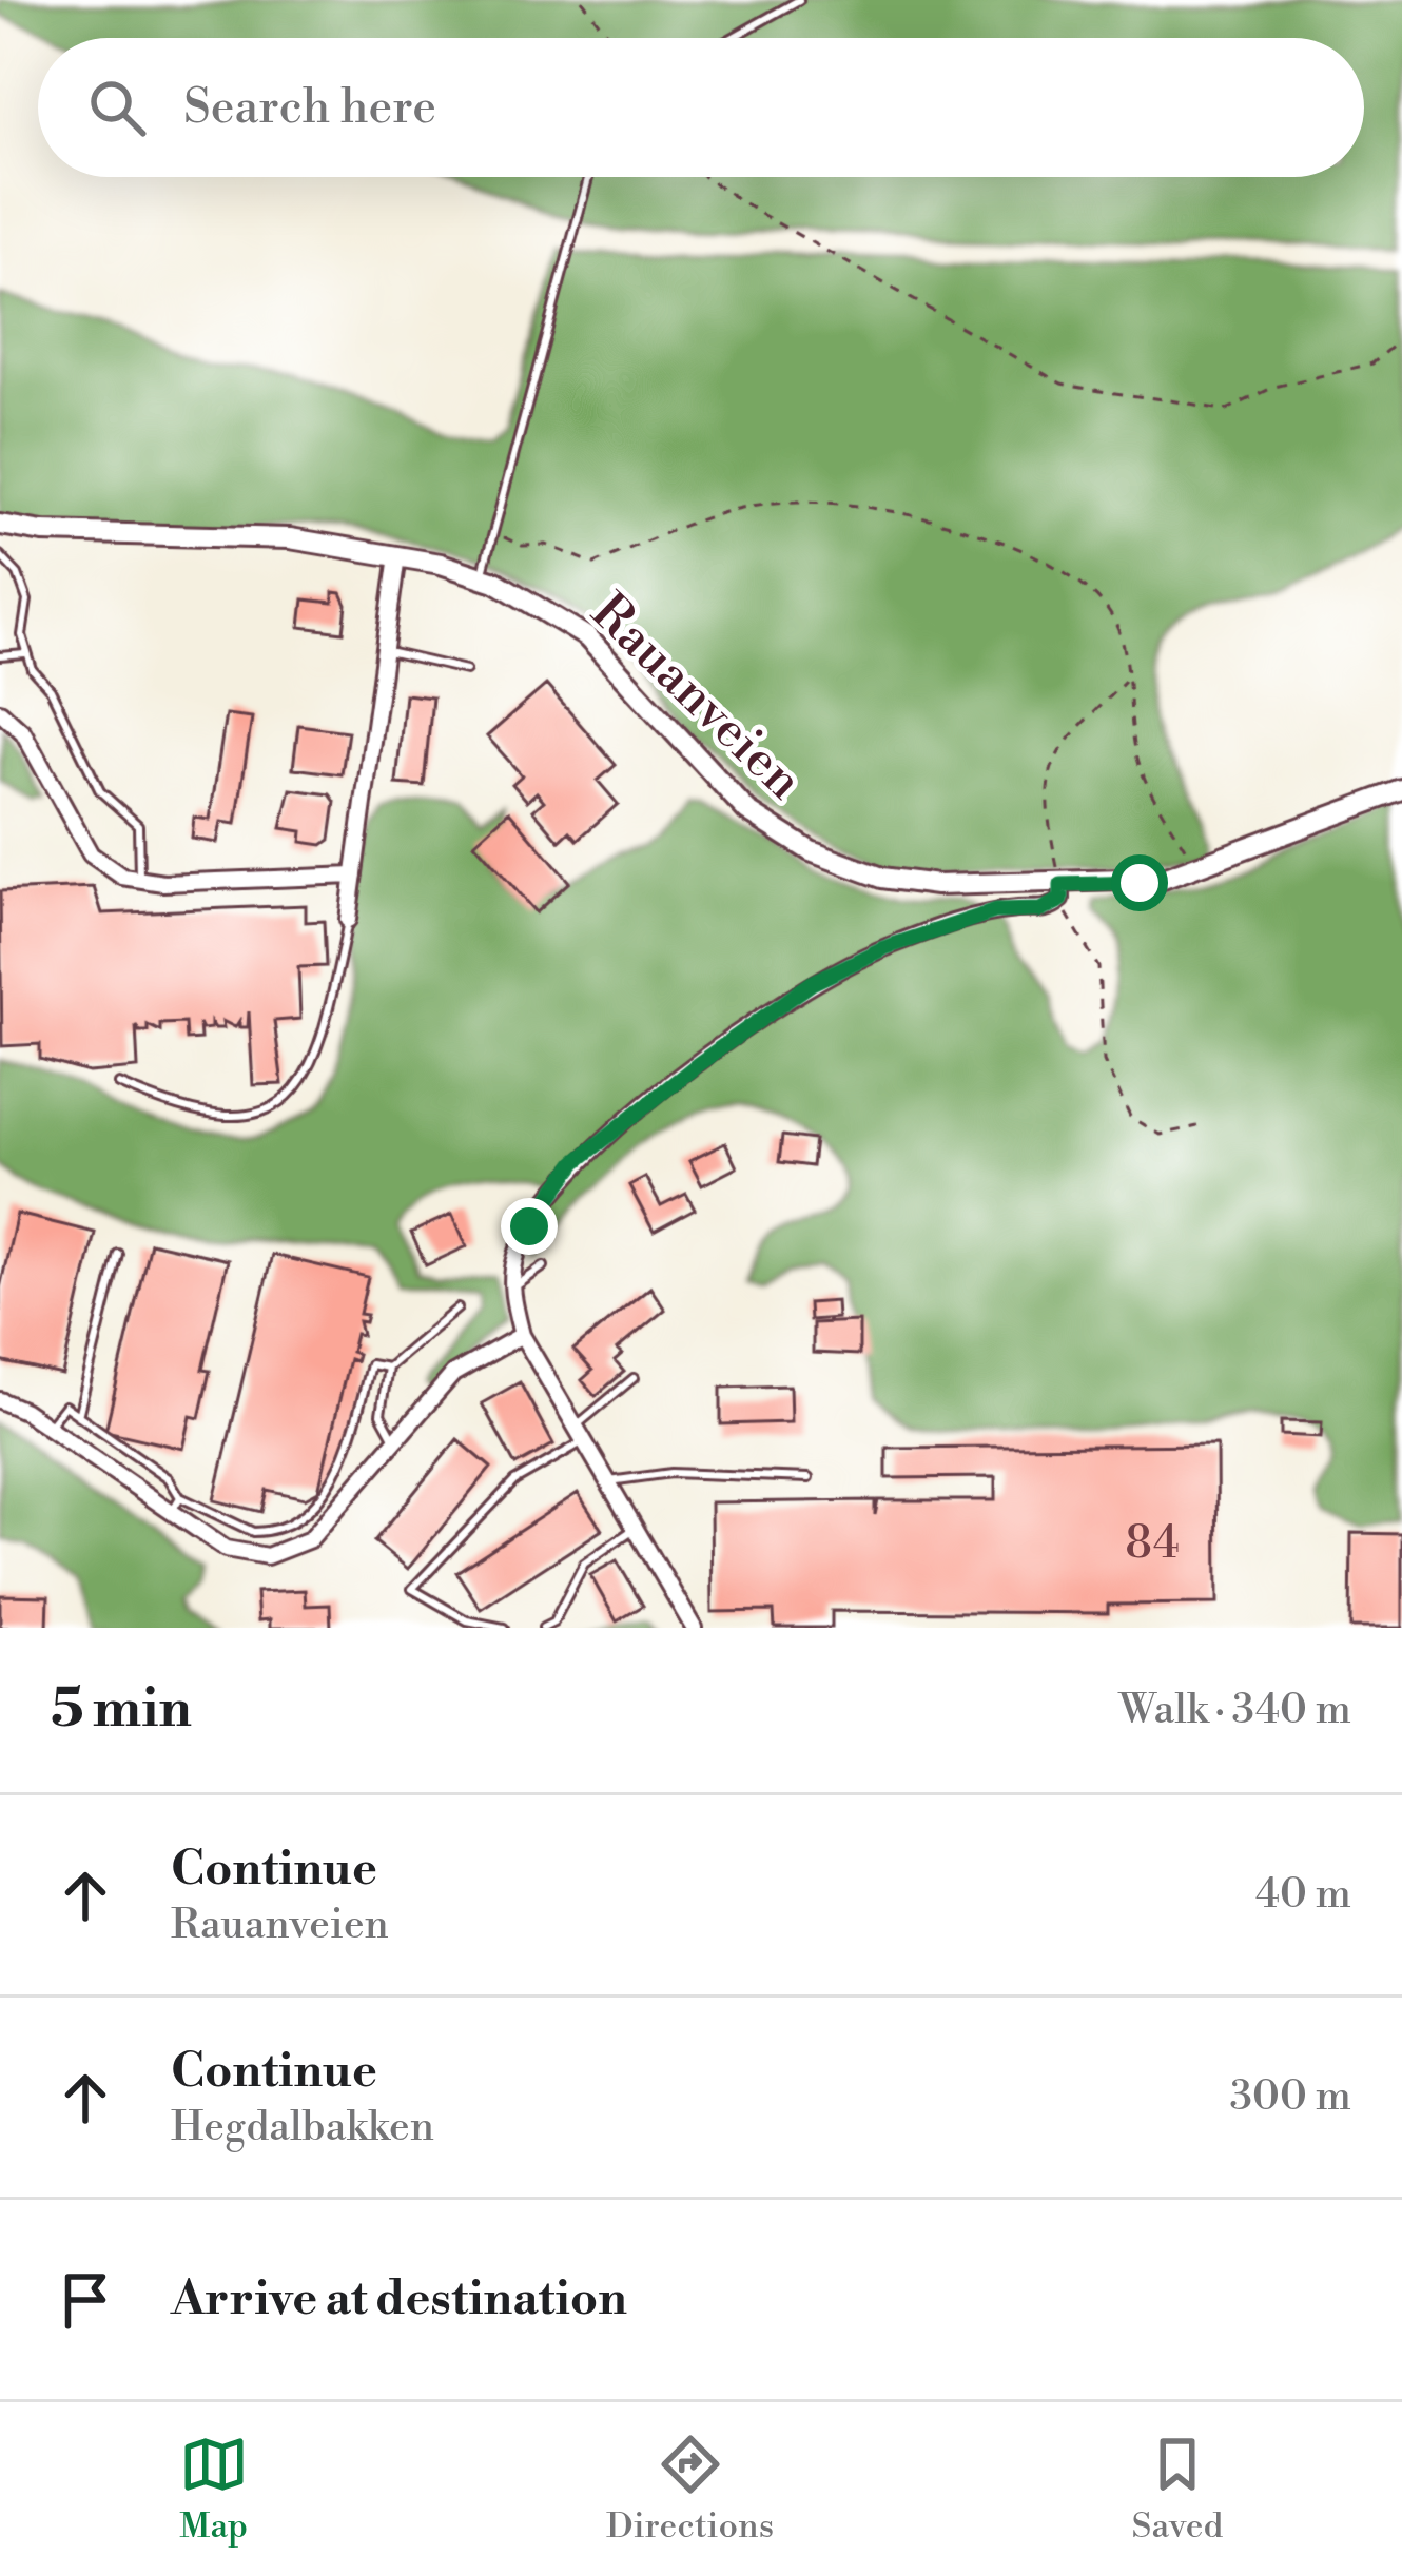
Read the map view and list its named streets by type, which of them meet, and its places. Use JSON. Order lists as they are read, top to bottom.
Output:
{
  "streets": {
    "main road": ["Rauanveien"]
  },
  "house_numbers": ["84"],
  "page": {
    "search": "Search here",
    "heading": ["5 min", "Walk · 340 m"],
    "list": [
      ["Continue", "Rauanveien", "40 m"],
      ["Continue", "Hegdalbakken", "300 m"],
      "Arrive at destination"
    ],
    "nav": ["Map", "Directions", "Saved"]
  }
}
